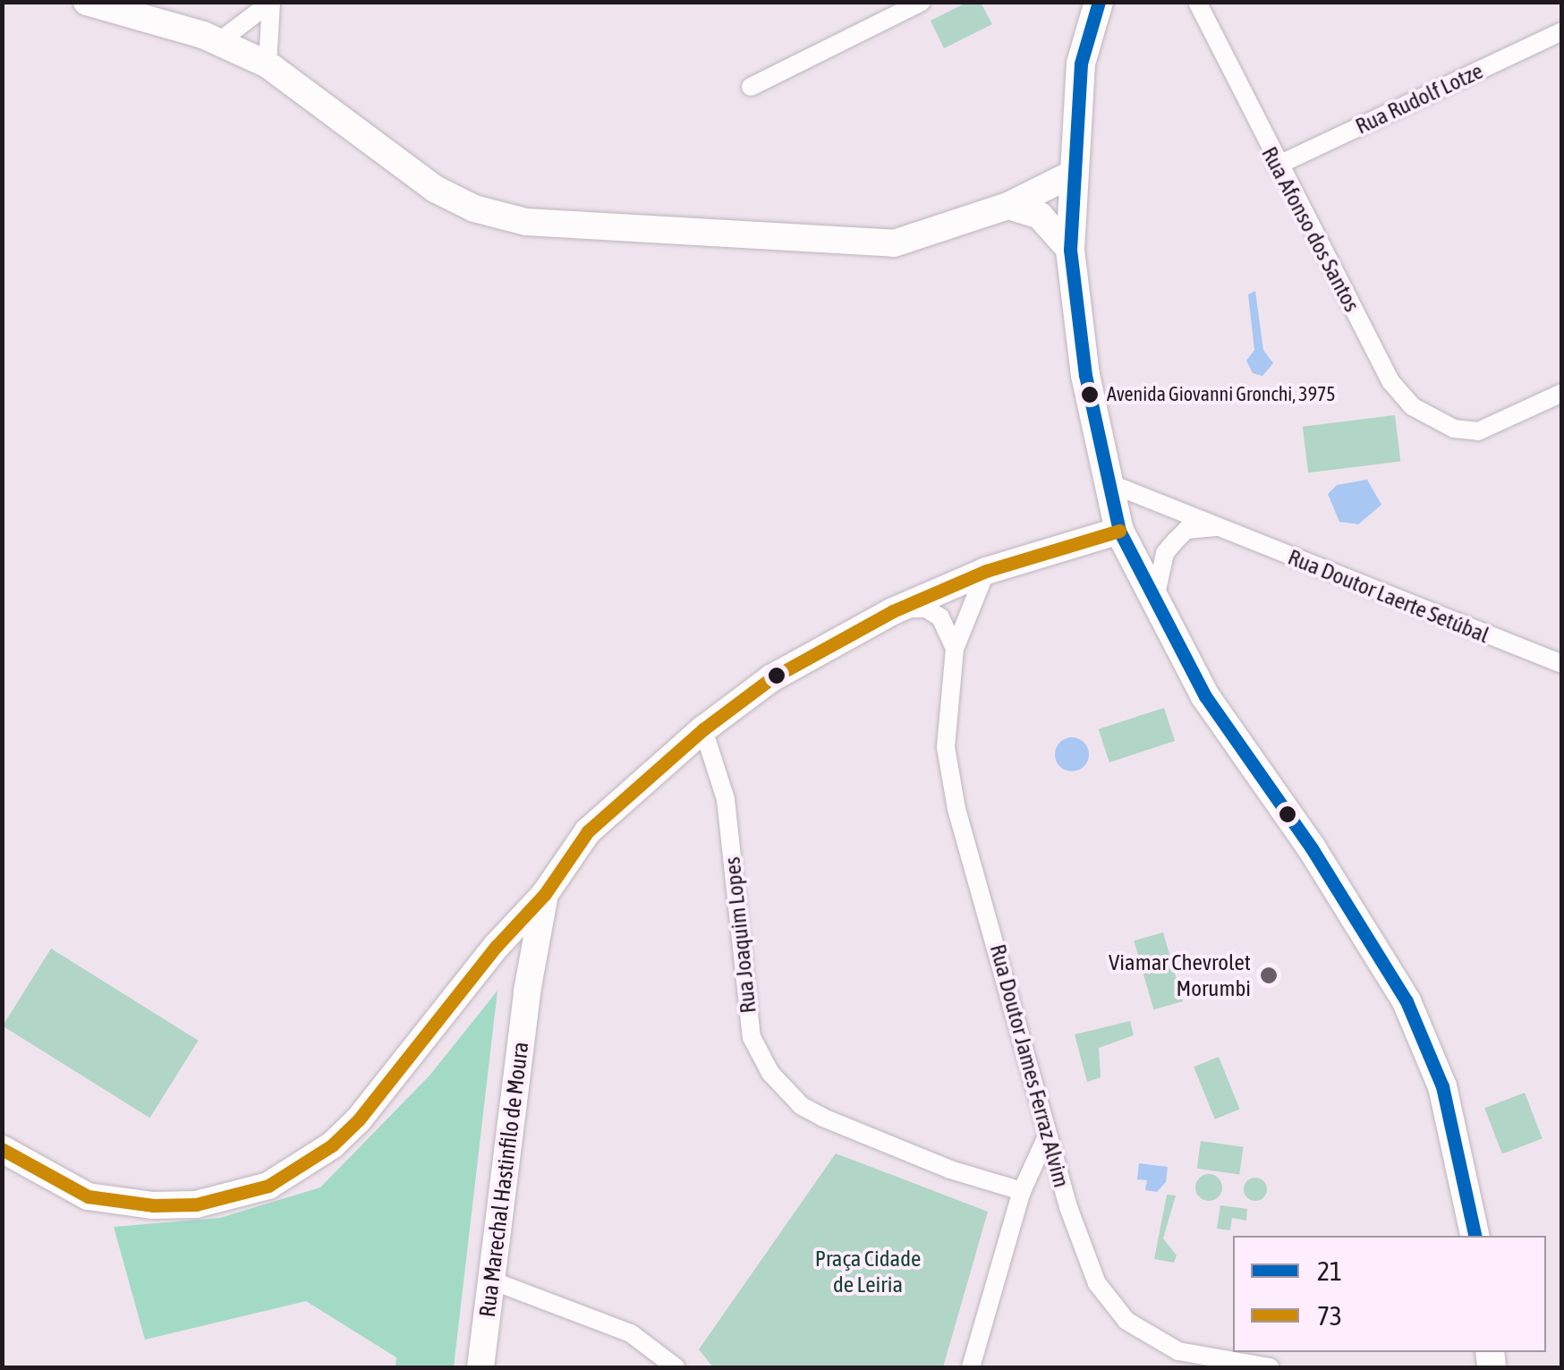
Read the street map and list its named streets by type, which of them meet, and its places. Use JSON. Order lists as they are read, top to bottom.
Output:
{
  "streets": {
    "street": [
      "Rua Rudolf Lotze",
      "Rua Afonso dos Santos",
      "Rua Doutor Laerte Setúbal",
      "Rua Joaquim Lopes",
      "Rua Doutor James Ferraz Alvim",
      "Rua Marechal Hastinfilo de Moura"
    ]
  },
  "crossings": [
    ["Rua Rudolf Lotze", "Rua Afonso dos Santos"]
  ],
  "parks": ["Praça Cidade de Leiria"],
  "places": ["Avenida Giovanni Gronchi, 3975", "Viamar Chevrolet Morumbi"],
  "lines": ["transit line 21", "transit line 73"],
  "legend": ["21", "73"]
}
